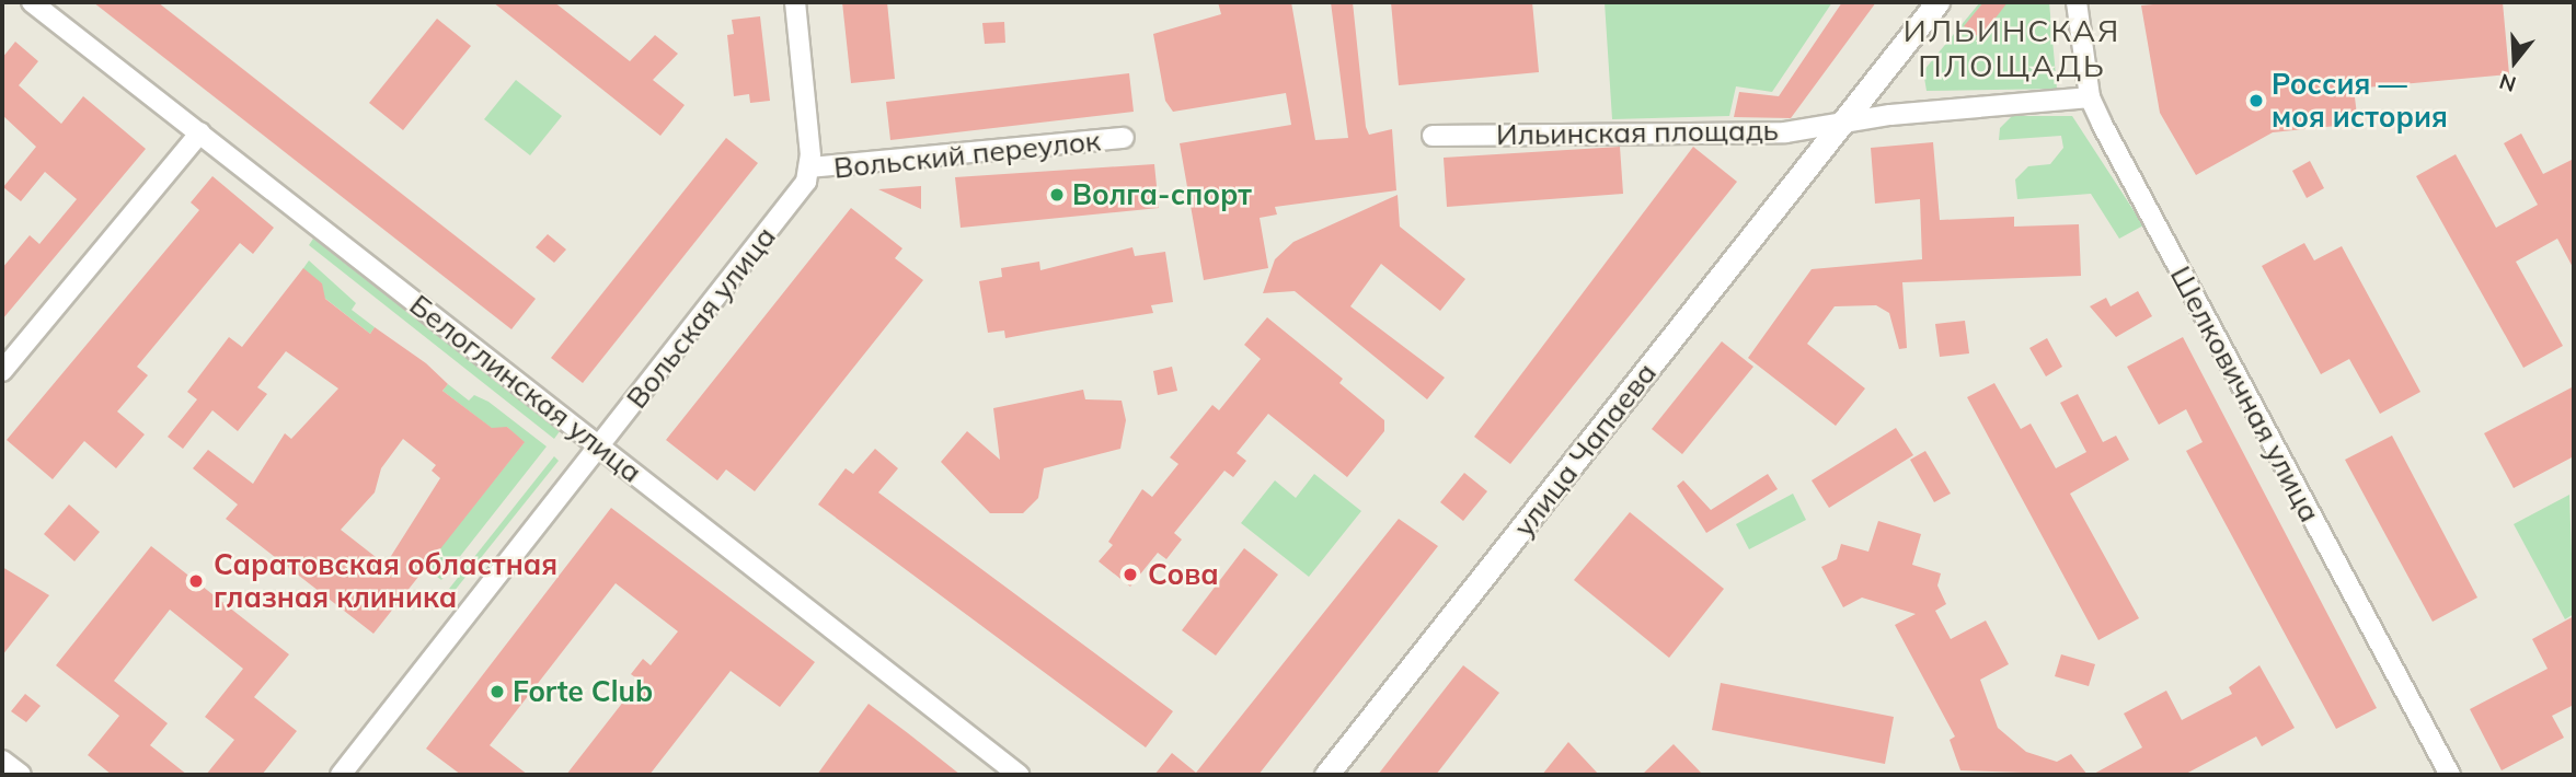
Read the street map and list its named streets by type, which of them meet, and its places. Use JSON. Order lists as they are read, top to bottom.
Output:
{
  "streets": {
    "street": [
      "Ильинская площадь",
      "Вольский переулок",
      "Вольская улица",
      "Белоглинская улица",
      "Шелковичная улица",
      "улица Чапаева"
    ]
  },
  "crossings": [
    ["Ильинская площадь", "Шелковичная улица"],
    ["Ильинская площадь", "улица Чапаева"],
    ["Вольский переулок", "Вольская улица"],
    ["Вольская улица", "Белоглинская улица"]
  ],
  "districts": ["ИЛЬИНСКАЯ ПЛОЩАДЬ"],
  "places": [
    "Россия — моя история",
    "Волга-спорт",
    "Сова",
    "Саратовская областная глазная клиника",
    "Forte Club"
  ],
  "north": "bottom"
}
